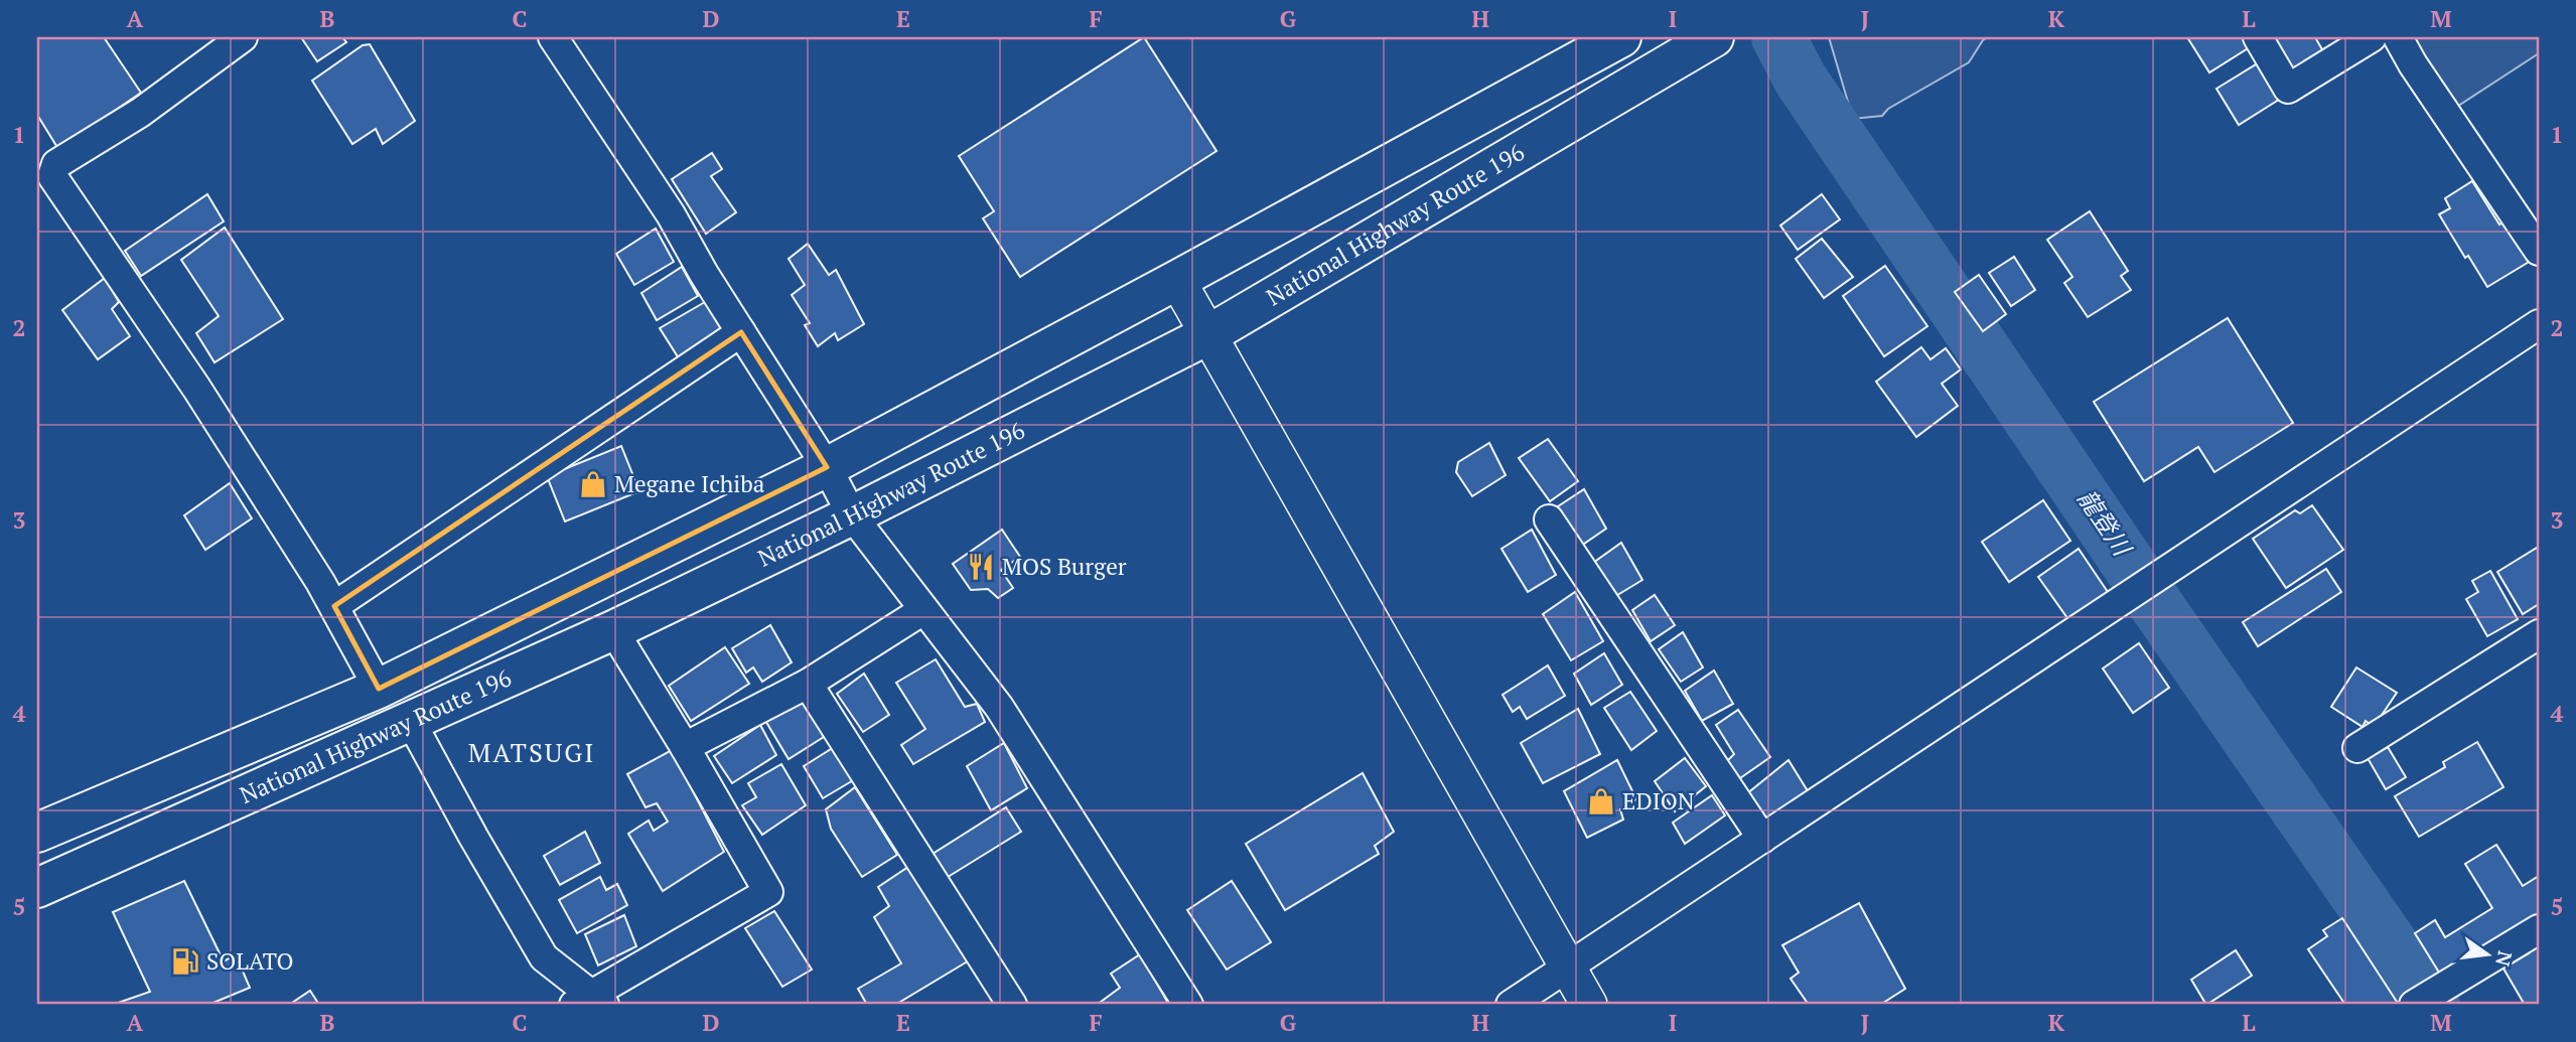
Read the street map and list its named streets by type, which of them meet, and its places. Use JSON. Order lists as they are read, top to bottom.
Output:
{
  "streets": {
    "highway": ["National Highway Route 196"]
  },
  "districts": ["MATSUGI"],
  "water": ["龍登川"],
  "places": {
    "shop": ["Megane Ichiba", "EDION"],
    "restaurant": ["MOS Burger"],
    "fuel station": ["SOLATO"]
  },
  "north": "right",
  "grid": {
    "columns": [
      "A",
      "B",
      "C",
      "D",
      "E",
      "F",
      "G",
      "H",
      "I",
      "J",
      "K",
      "L",
      "M"
    ],
    "rows": [
      "1",
      "2",
      "3",
      "4",
      "5"
    ]
  }
}
